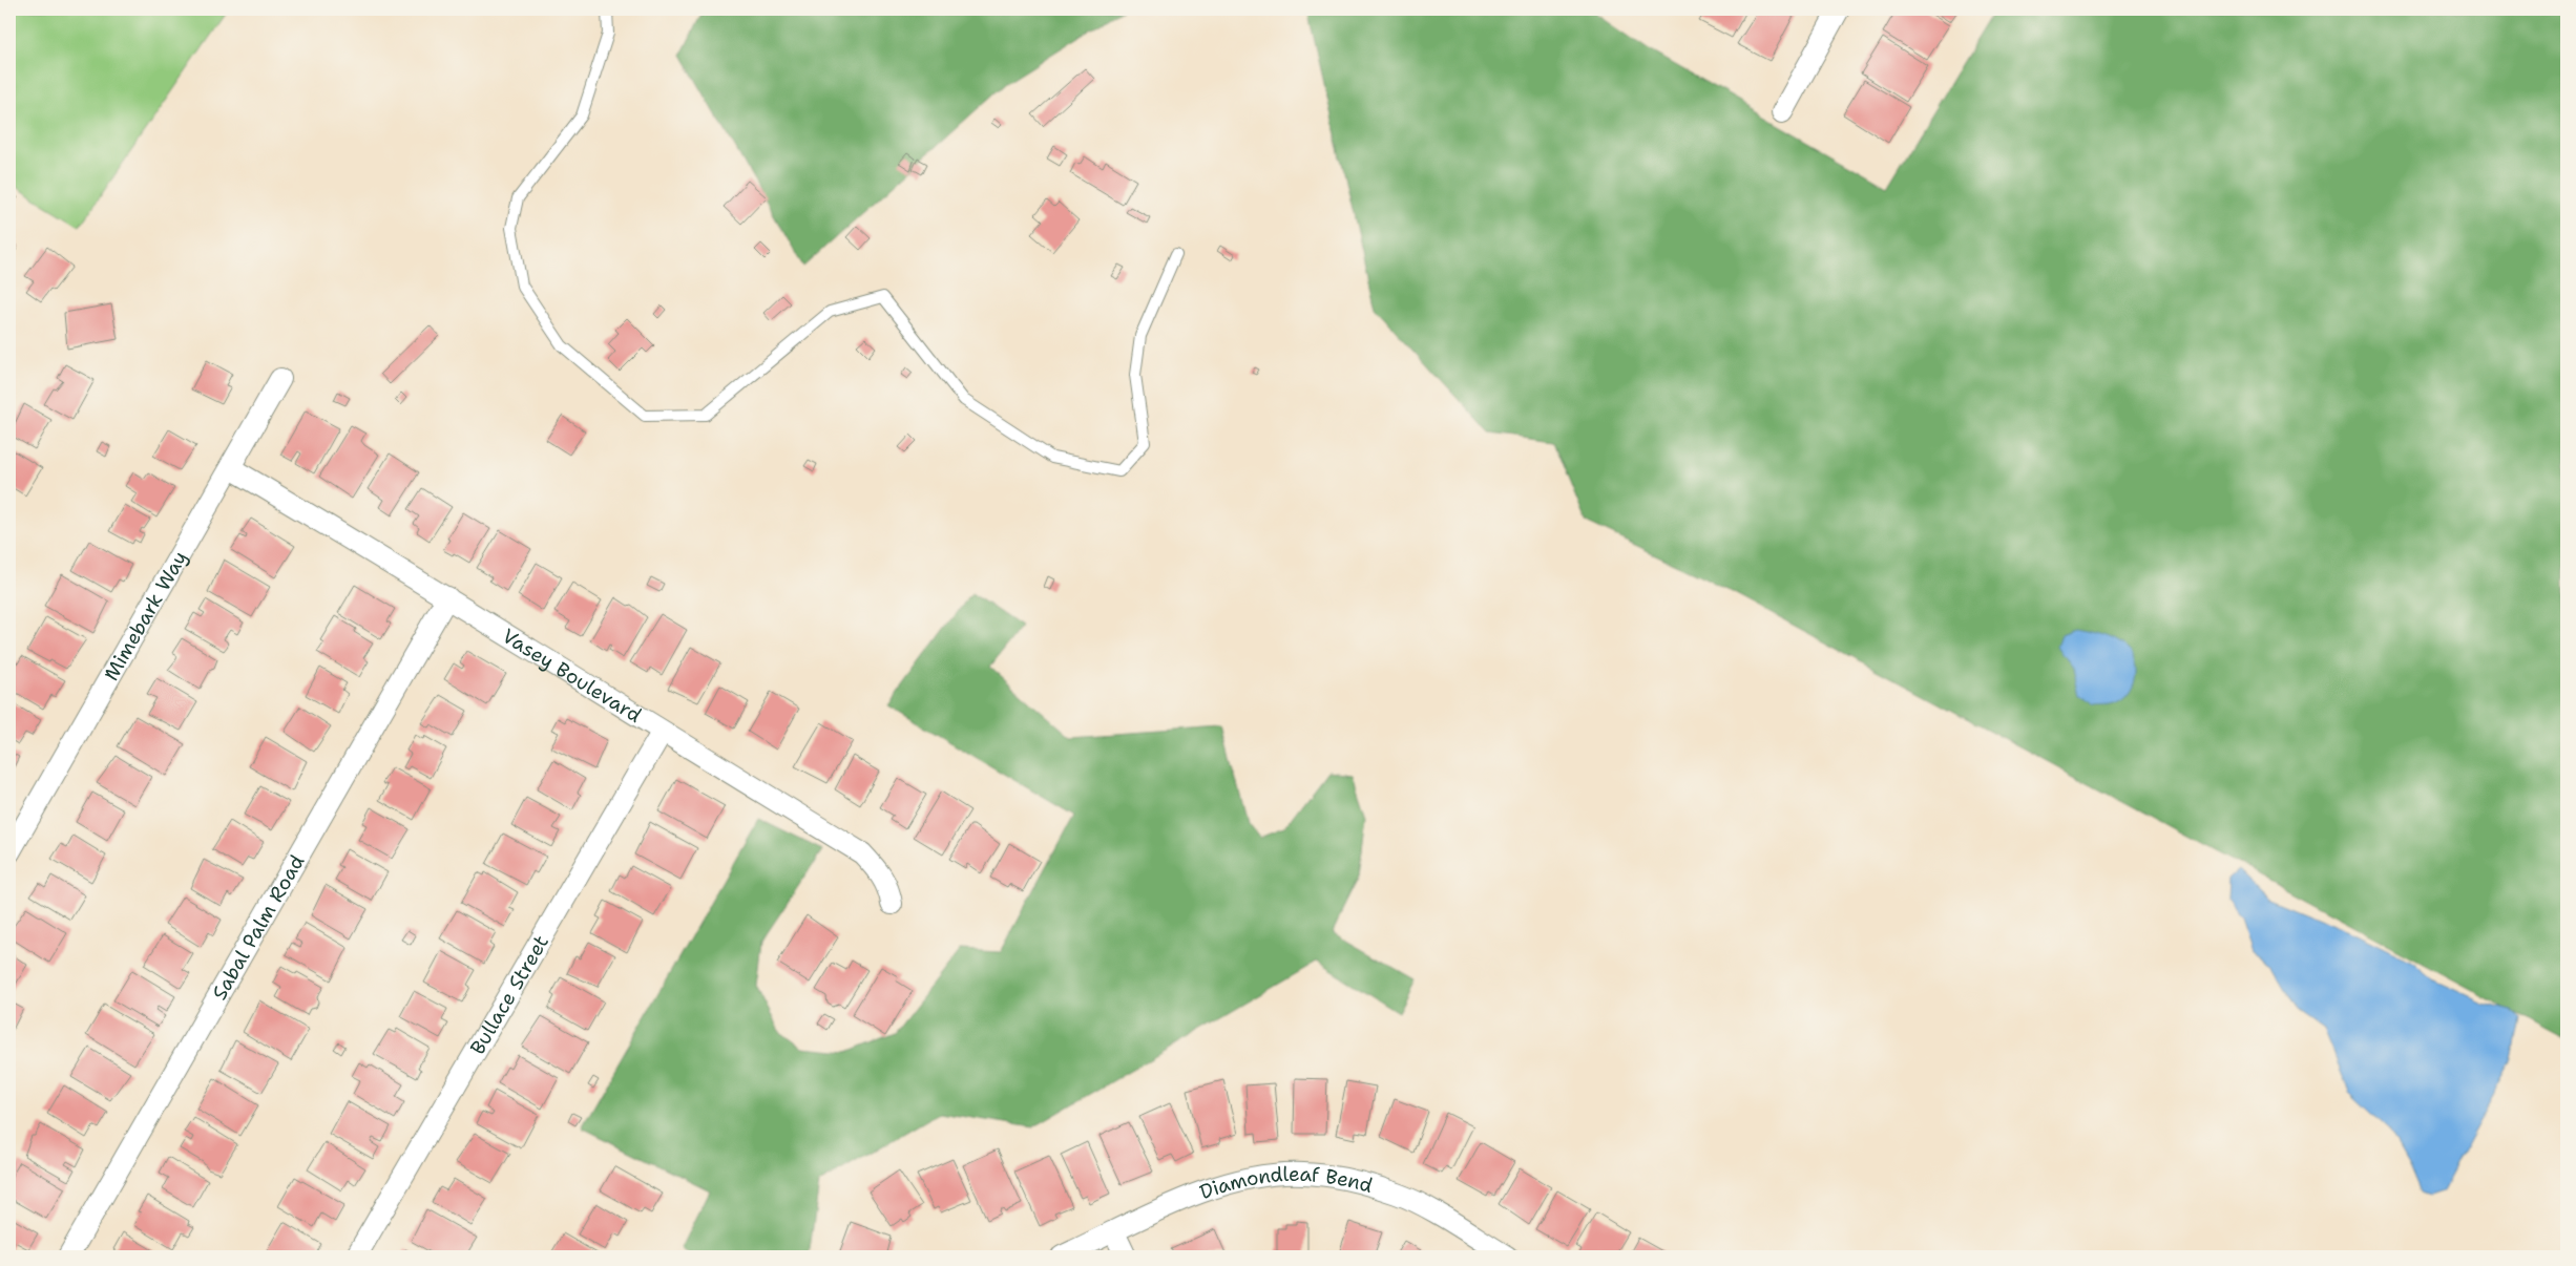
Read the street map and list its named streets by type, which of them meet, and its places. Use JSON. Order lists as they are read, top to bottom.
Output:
{
  "streets": {
    "street": [
      "Mimebark Way",
      "Vasey Boulevard",
      "Sabal Palm Road",
      "Bullace Street",
      "Diamondleaf Bend"
    ]
  },
  "crossings": [
    ["Mimebark Way", "Vasey Boulevard"],
    ["Vasey Boulevard", "Sabal Palm Road"],
    ["Vasey Boulevard", "Bullace Street"]
  ]
}
